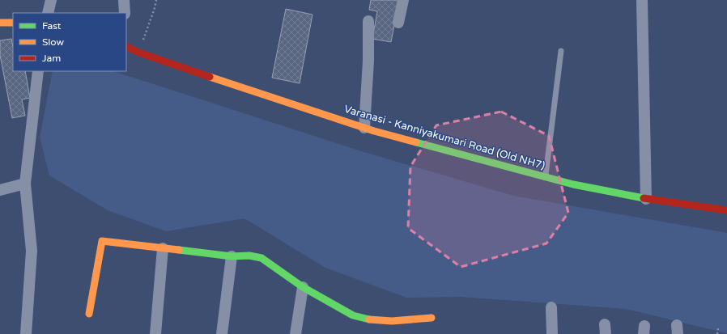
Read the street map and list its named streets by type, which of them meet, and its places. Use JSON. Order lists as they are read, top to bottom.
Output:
{
  "streets": {
    "main road": ["Varanasi - Kanniyakumari Road (Old NH7)"]
  },
  "legend": ["Fast", "Slow", "Jam"]
}
